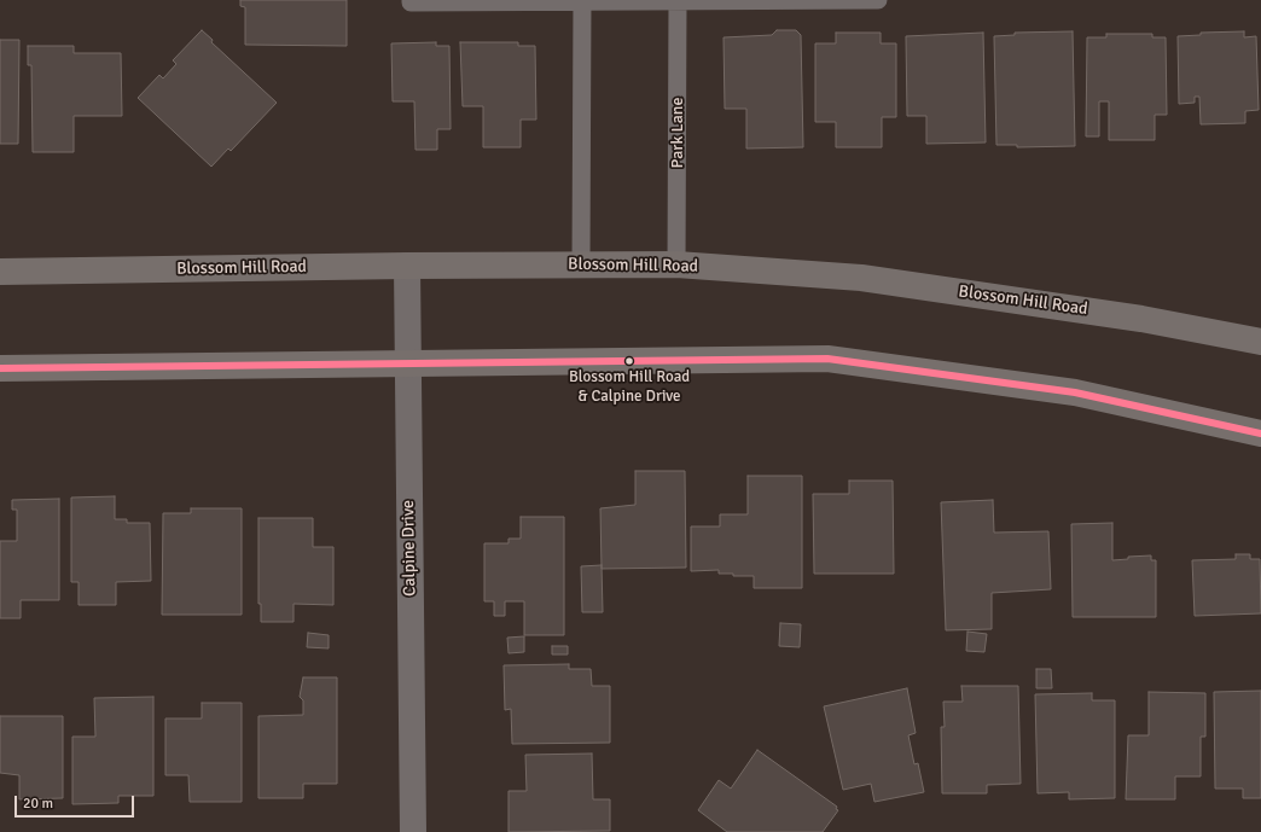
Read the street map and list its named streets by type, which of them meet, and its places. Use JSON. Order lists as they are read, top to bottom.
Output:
{
  "streets": {
    "main road": ["Blossom Hill Road"],
    "street": ["Calpine Drive"],
    "lane": ["Park Lane"]
  },
  "crossings": [
    ["Park Lane", "Blossom Hill Road"],
    ["Blossom Hill Road", "Calpine Drive"]
  ],
  "places": ["Blossom Hill Road & Calpine Drive"],
  "scale_bar": "20 m"
}
